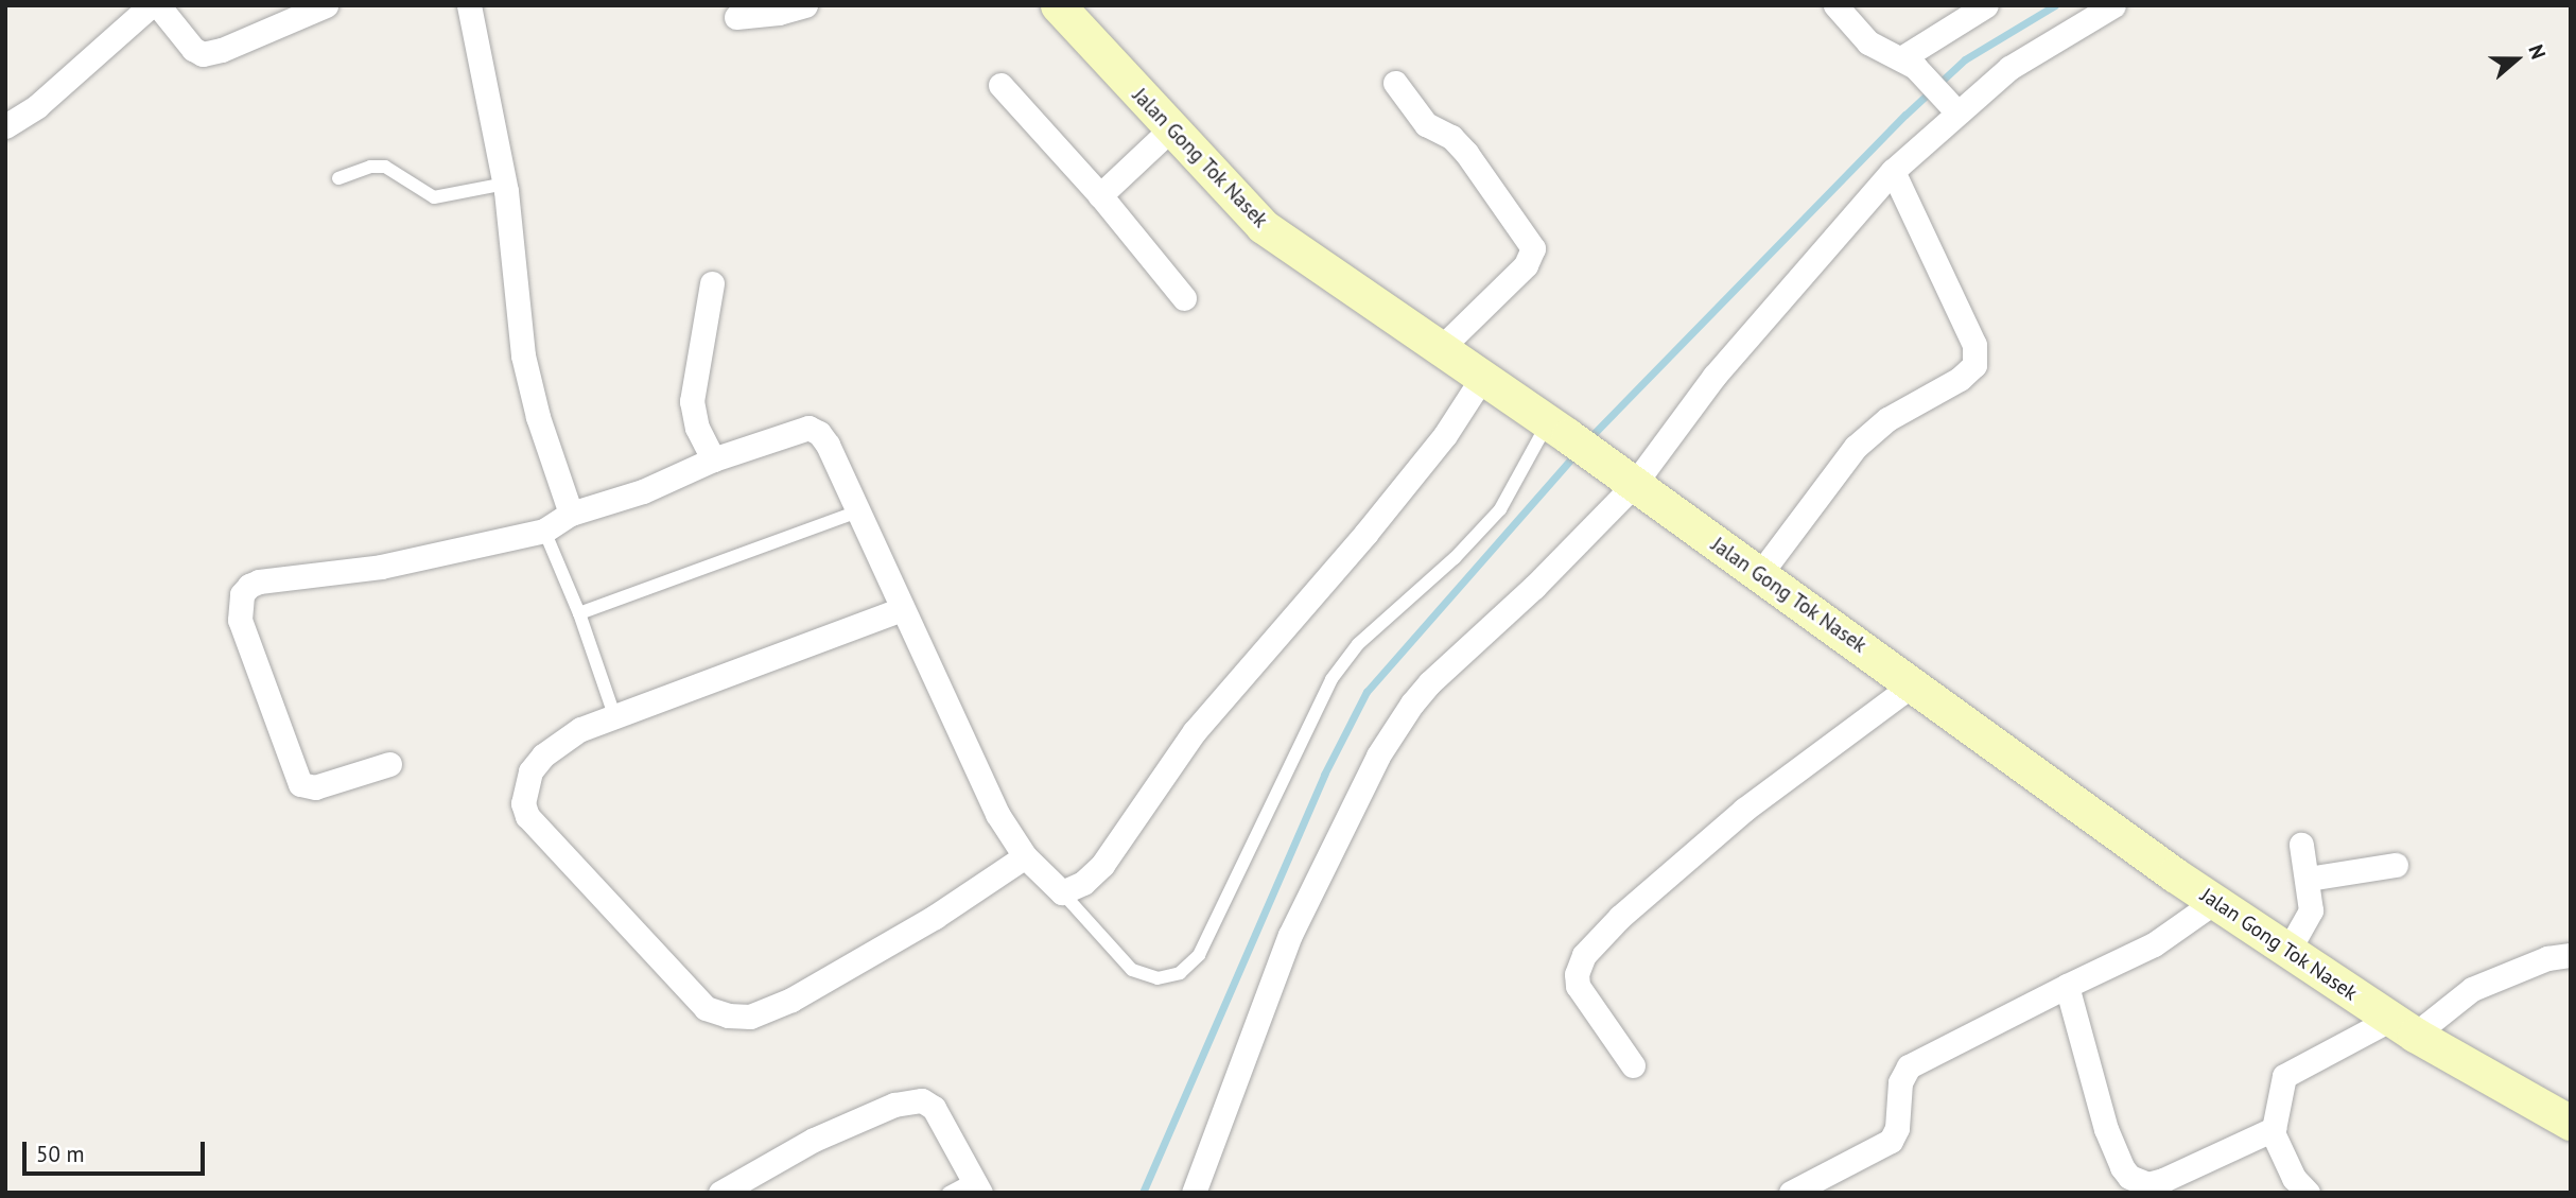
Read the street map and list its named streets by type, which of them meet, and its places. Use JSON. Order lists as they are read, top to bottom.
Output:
{
  "streets": {
    "main road": ["Jalan Gong Tok Nasek"]
  },
  "scale_bar": "50 m",
  "north": "right"
}
